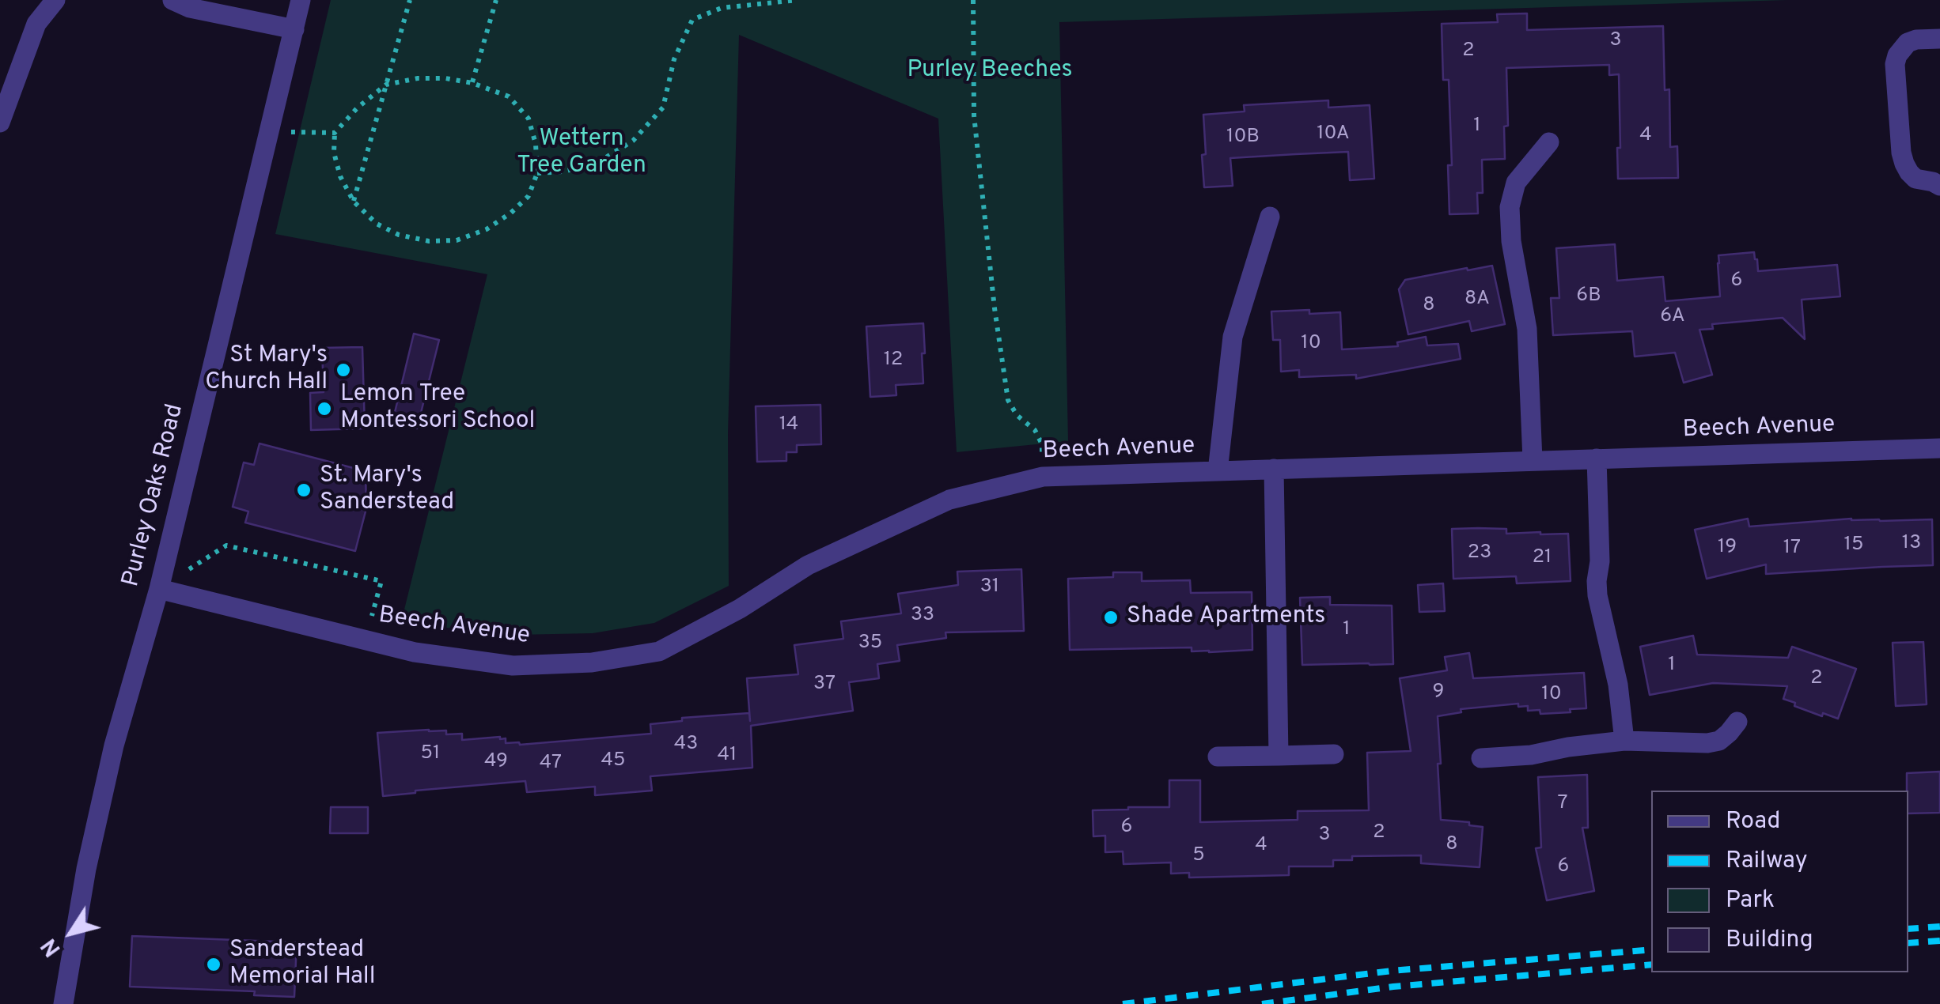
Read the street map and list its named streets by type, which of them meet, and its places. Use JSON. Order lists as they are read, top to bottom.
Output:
{
  "streets": {
    "street": ["Beech Avenue", "Purley Oaks Road"]
  },
  "crossings": [
    ["Beech Avenue", "Purley Oaks Road"]
  ],
  "parks": ["Purley Beeches", "Wettern Tree Garden"],
  "places": [
    "St Mary's Church Hall",
    "Lemon Tree Montessori School",
    "St. Mary's Sanderstead",
    "Shade Apartments",
    "Sanderstead Memorial Hall"
  ],
  "house_numbers": [
    "3",
    "2",
    "1",
    "10A",
    "4",
    "10B",
    "6",
    "6B",
    "8A",
    "8",
    "6A",
    "10",
    "12",
    "14",
    "13",
    "15",
    "19",
    "17",
    "23",
    "21",
    "31",
    "33",
    "1",
    "35",
    "1",
    "2",
    "37",
    "9",
    "10",
    "43",
    "51",
    "41",
    "45",
    "49",
    "47",
    "7",
    "6",
    "2",
    "3",
    "8",
    "4",
    "5",
    "6"
  ],
  "legend": [
    "Road",
    "Railway",
    "Park",
    "Building"
  ],
  "north": "bottom left"
}
